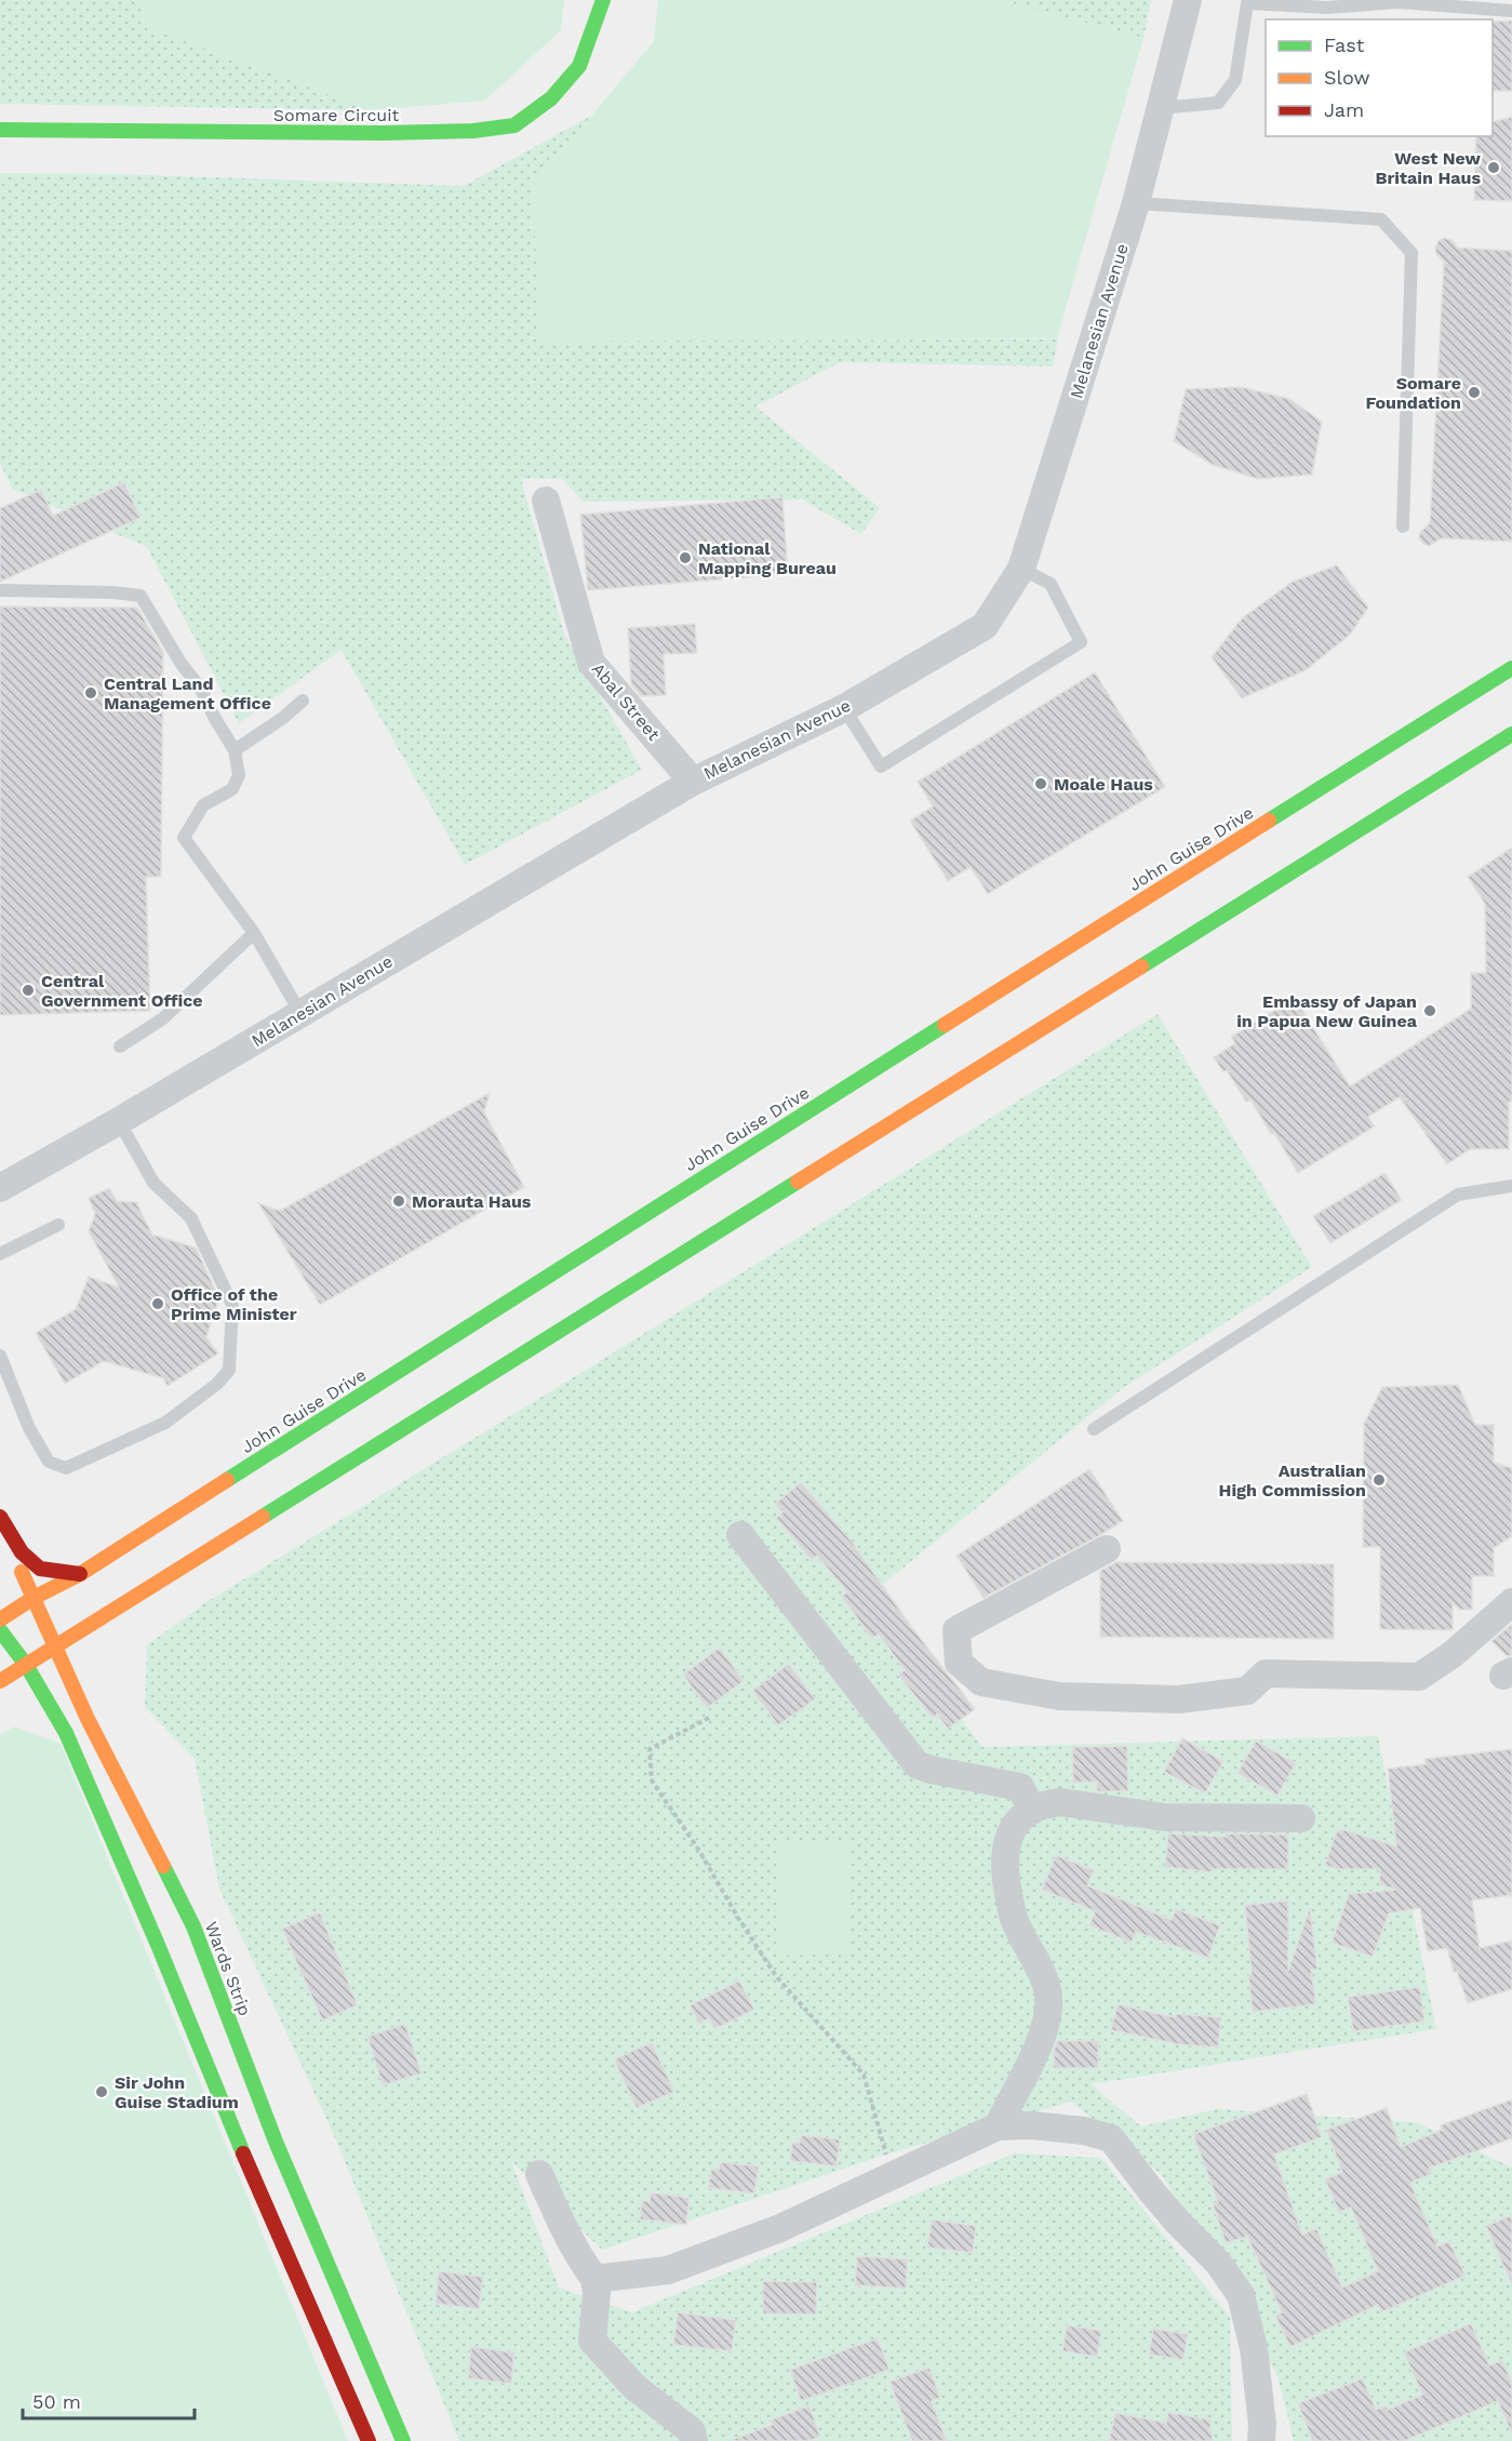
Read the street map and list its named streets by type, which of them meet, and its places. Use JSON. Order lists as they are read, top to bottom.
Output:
{
  "streets": {
    "main road": ["Somare Circuit", "John Guise Drive", "Wards Strip"],
    "street": ["Melanesian Avenue", "Abal Street"]
  },
  "crossings": [
    ["Melanesian Avenue", "Abal Street"],
    ["John Guise Drive", "Wards Strip"]
  ],
  "places": [
    "West New Britain Haus",
    "Somare Foundation",
    "National Mapping Bureau",
    "Central Land Management Office",
    "Moale Haus",
    "Central Government Office",
    "Embassy of Japan in Papua New Guinea",
    "Morauta Haus",
    "Office of the Prime Minister",
    "Australian High Commission",
    "Sir John Guise Stadium"
  ],
  "legend": ["Fast", "Slow", "Jam"],
  "scale_bar": "50 m"
}
